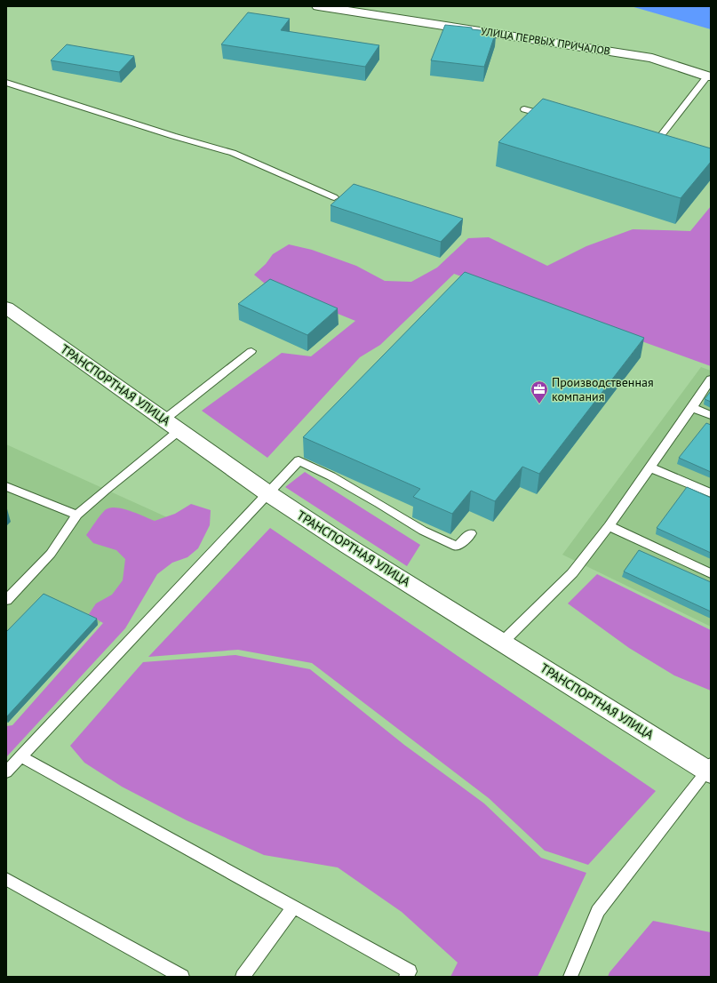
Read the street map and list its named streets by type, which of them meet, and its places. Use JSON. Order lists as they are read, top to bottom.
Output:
{
  "streets": {
    "street": ["УЛИЦА ПЕРВЫХ ПРИЧАЛОВ", "ТРАНСПОРТНАЯ УЛИЦА"]
  },
  "places": {
    "office": ["Производственная компания"]
  }
}
